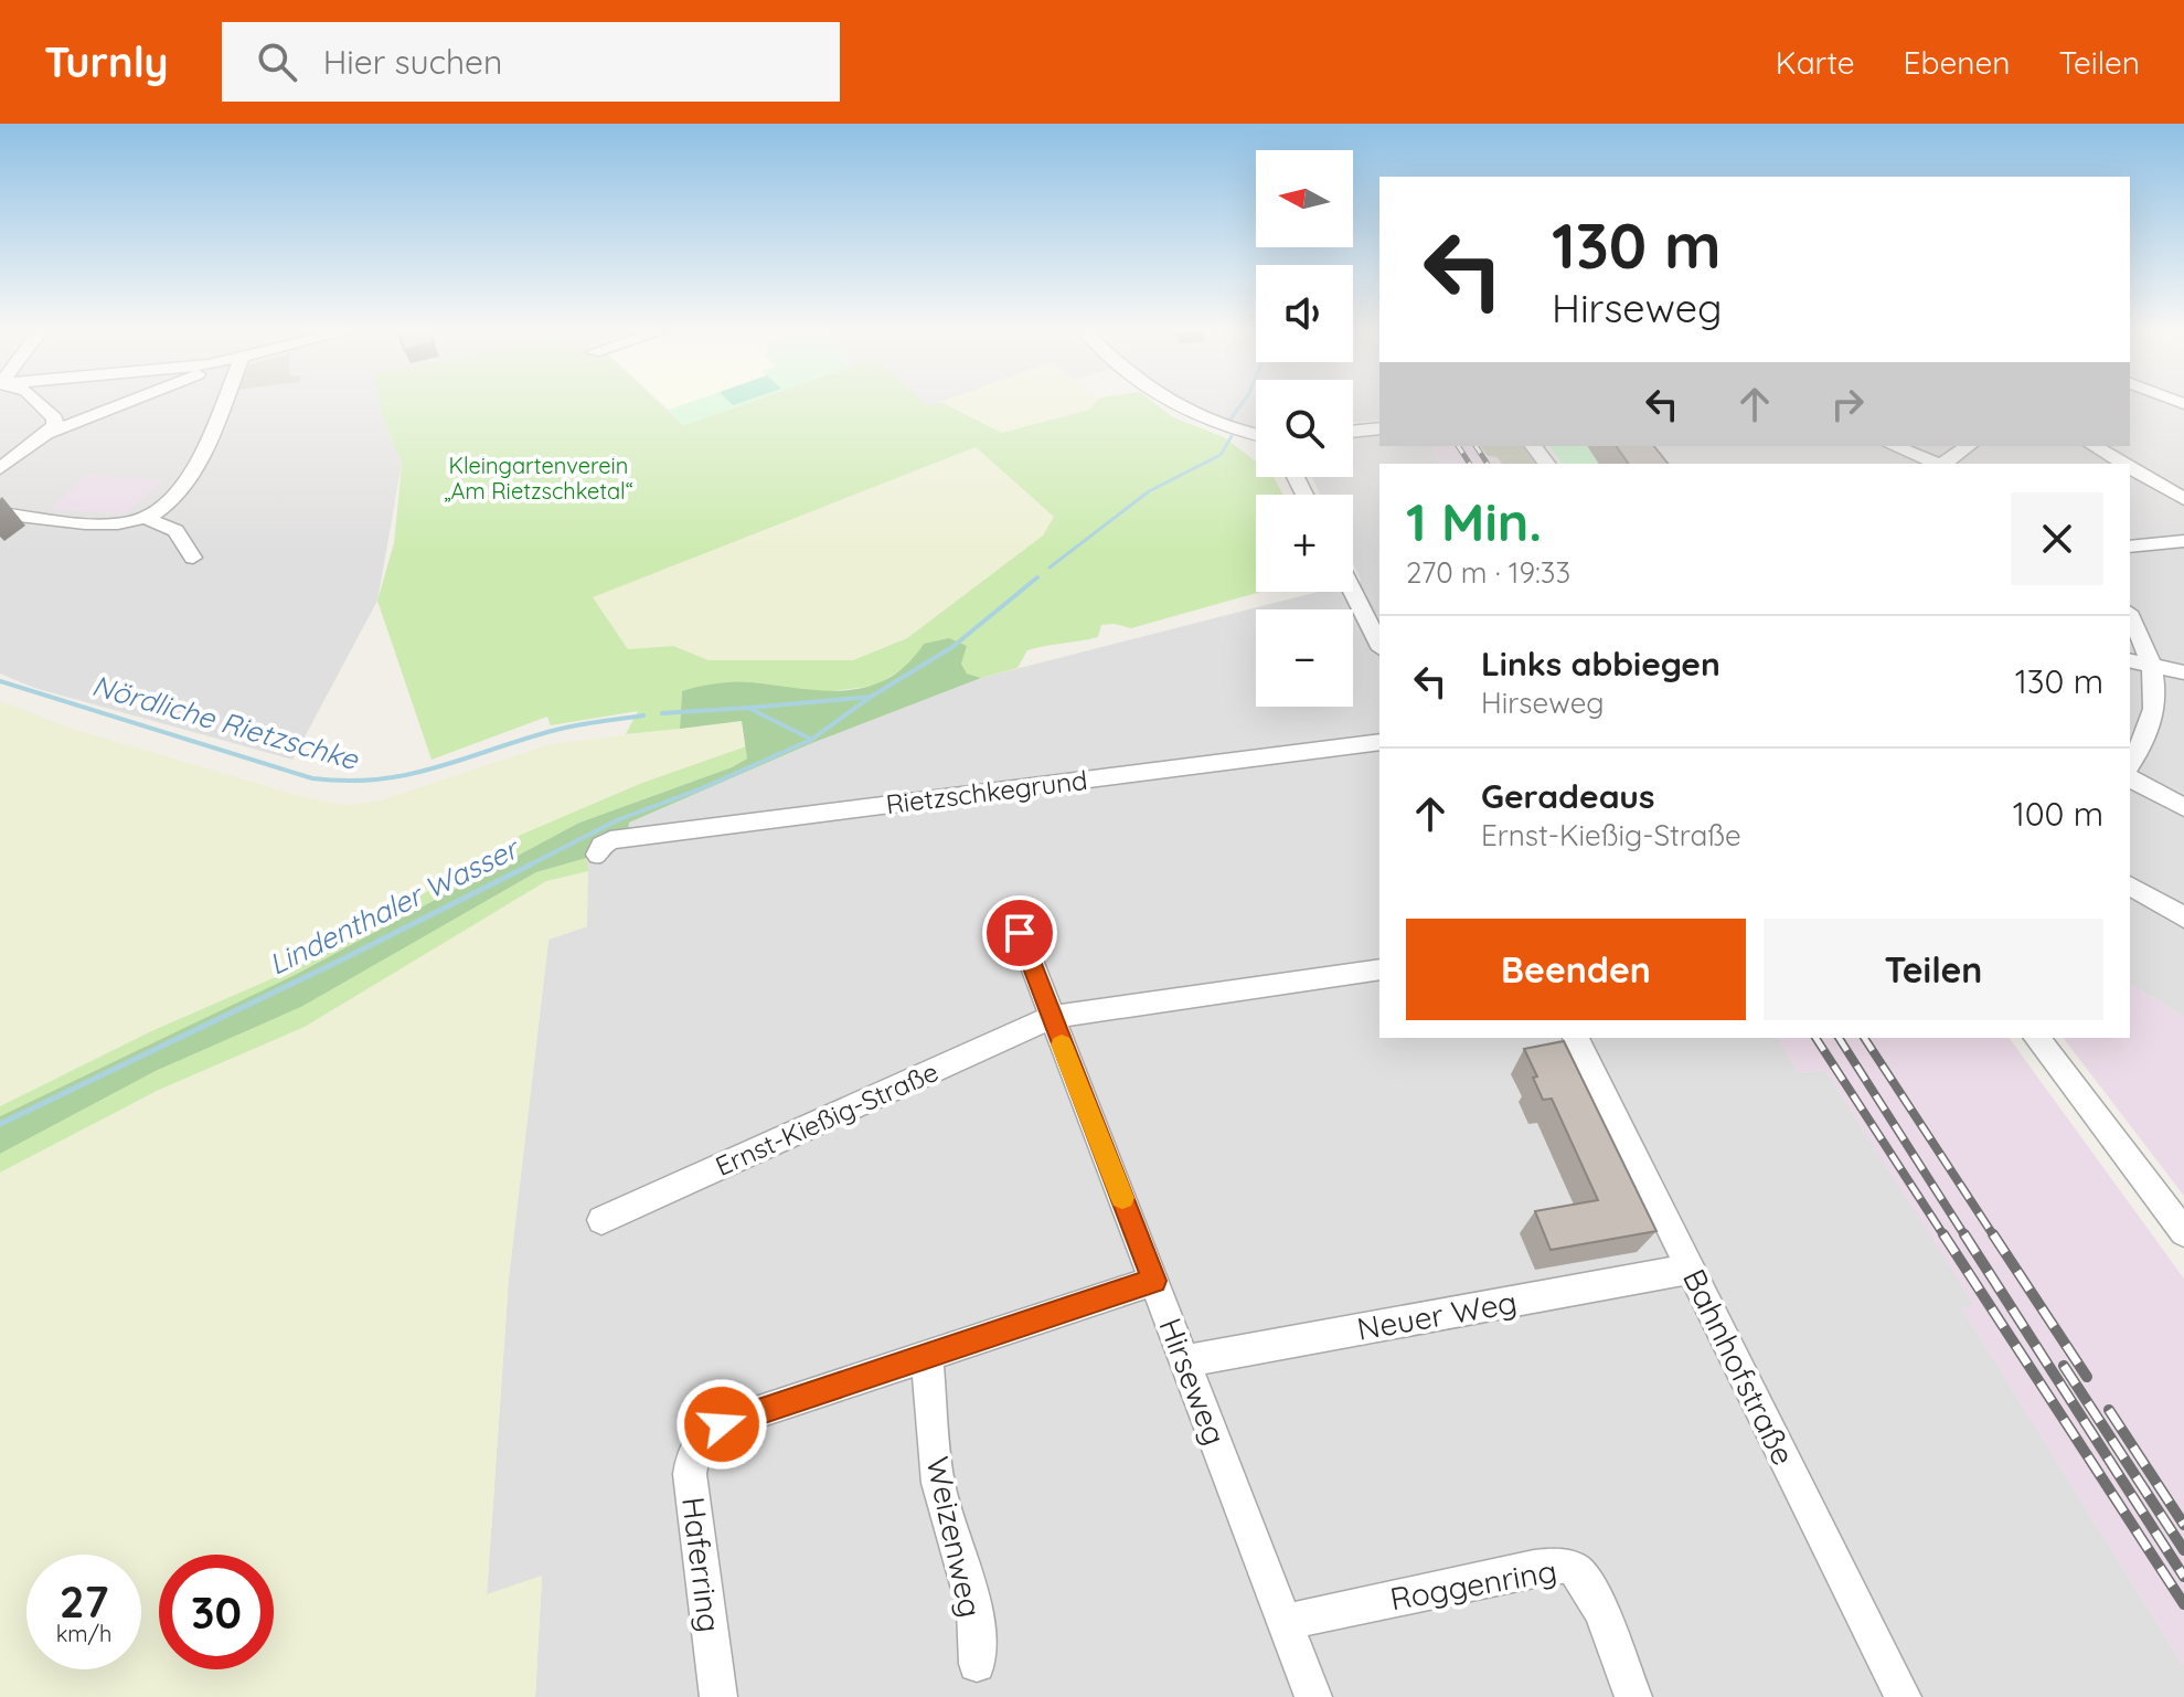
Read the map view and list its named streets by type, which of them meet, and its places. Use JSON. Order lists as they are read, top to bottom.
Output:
{
  "streets": {
    "street": [
      "Rietzschkegrund",
      "Ernst-Kießig-Straße",
      "Neuer Weg",
      "Bahnhofstraße",
      "Hirseweg",
      "Weizenweg",
      "Haferring",
      "Roggenring"
    ]
  },
  "crossings": [
    ["Ernst-Kießig-Straße", "Hirseweg"],
    ["Neuer Weg", "Bahnhofstraße"],
    ["Neuer Weg", "Hirseweg"],
    ["Hirseweg", "Haferring"],
    ["Hirseweg", "Roggenring"],
    ["Weizenweg", "Haferring"]
  ],
  "water": ["Nördliche Rietzschke", "Lindenthaler Wasser"],
  "parks": ["Kleingartenverein „Am Rietzschketal“"],
  "north": "left",
  "page": {
    "header": "Turnly",
    "search": "Hier suchen",
    "nav": ["Karte", "Ebenen", "Teilen"],
    "map_buttons": ["+", "−"],
    "turn": ["130 m", "Hirseweg"],
    "heading": ["1 Min.", "270 m · 19:33"],
    "list": [
      {
        "name": "Links abbiegen",
        "note": "Hirseweg",
        "value": "130 m"
      },
      {
        "name": "Geradeaus",
        "note": "Ernst-Kießig-Straße",
        "value": "100 m"
      }
    ],
    "buttons": ["Beenden", "Teilen"],
    "speed": "27 km/h",
    "limit": "30"
  }
}
